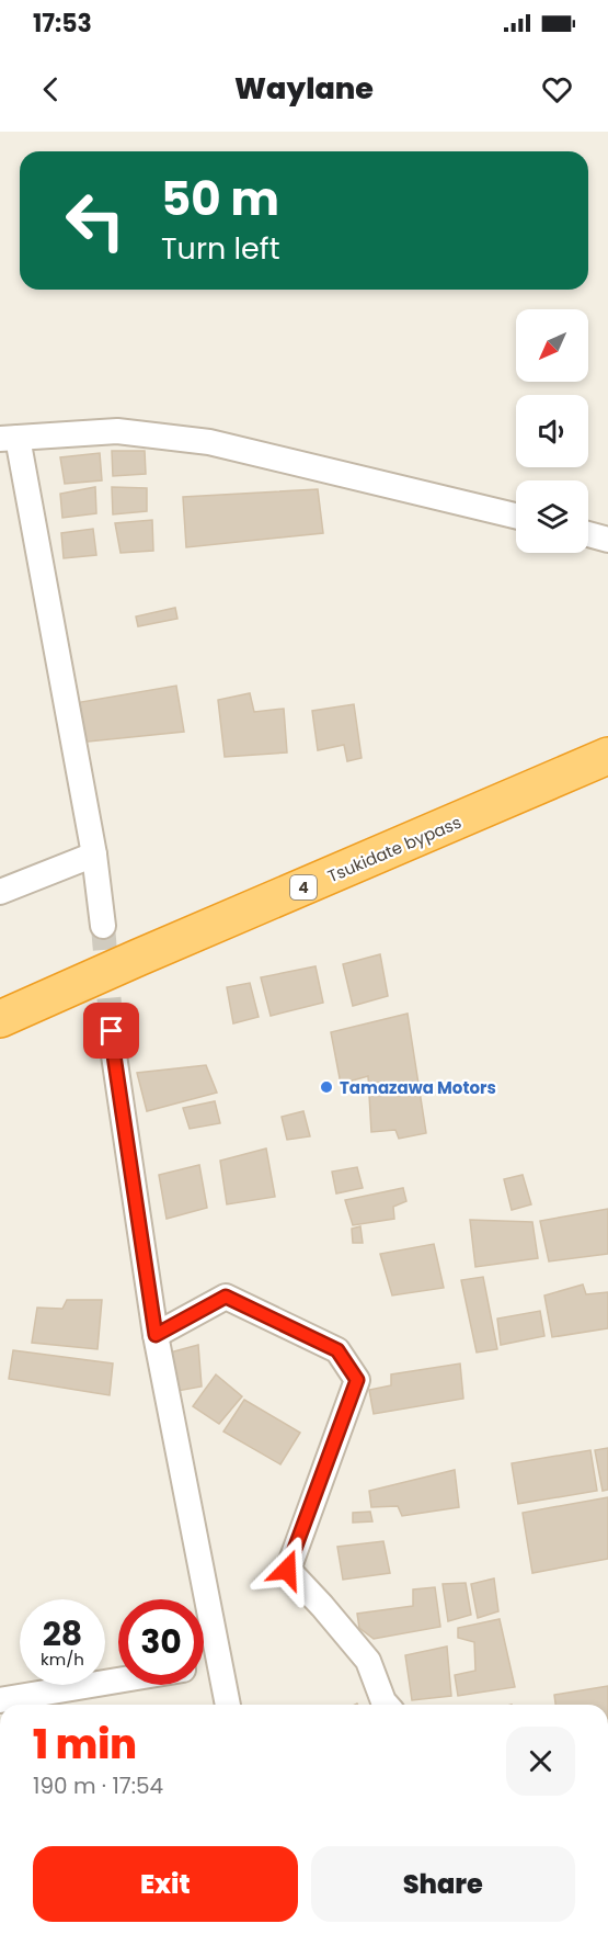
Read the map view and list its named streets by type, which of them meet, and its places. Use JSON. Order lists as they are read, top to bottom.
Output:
{
  "streets": {
    "highway": ["Tsukidate bypass", "4"]
  },
  "places": ["Tamazawa Motors"],
  "north": "bottom left",
  "page": {
    "status": "17:53",
    "header": "Waylane",
    "turn": ["50 m", "Turn left"],
    "speed": "28 km/h",
    "limit": "30",
    "heading": ["1 min", "190 m · 17:54"],
    "buttons": ["Exit", "Share"]
  }
}
